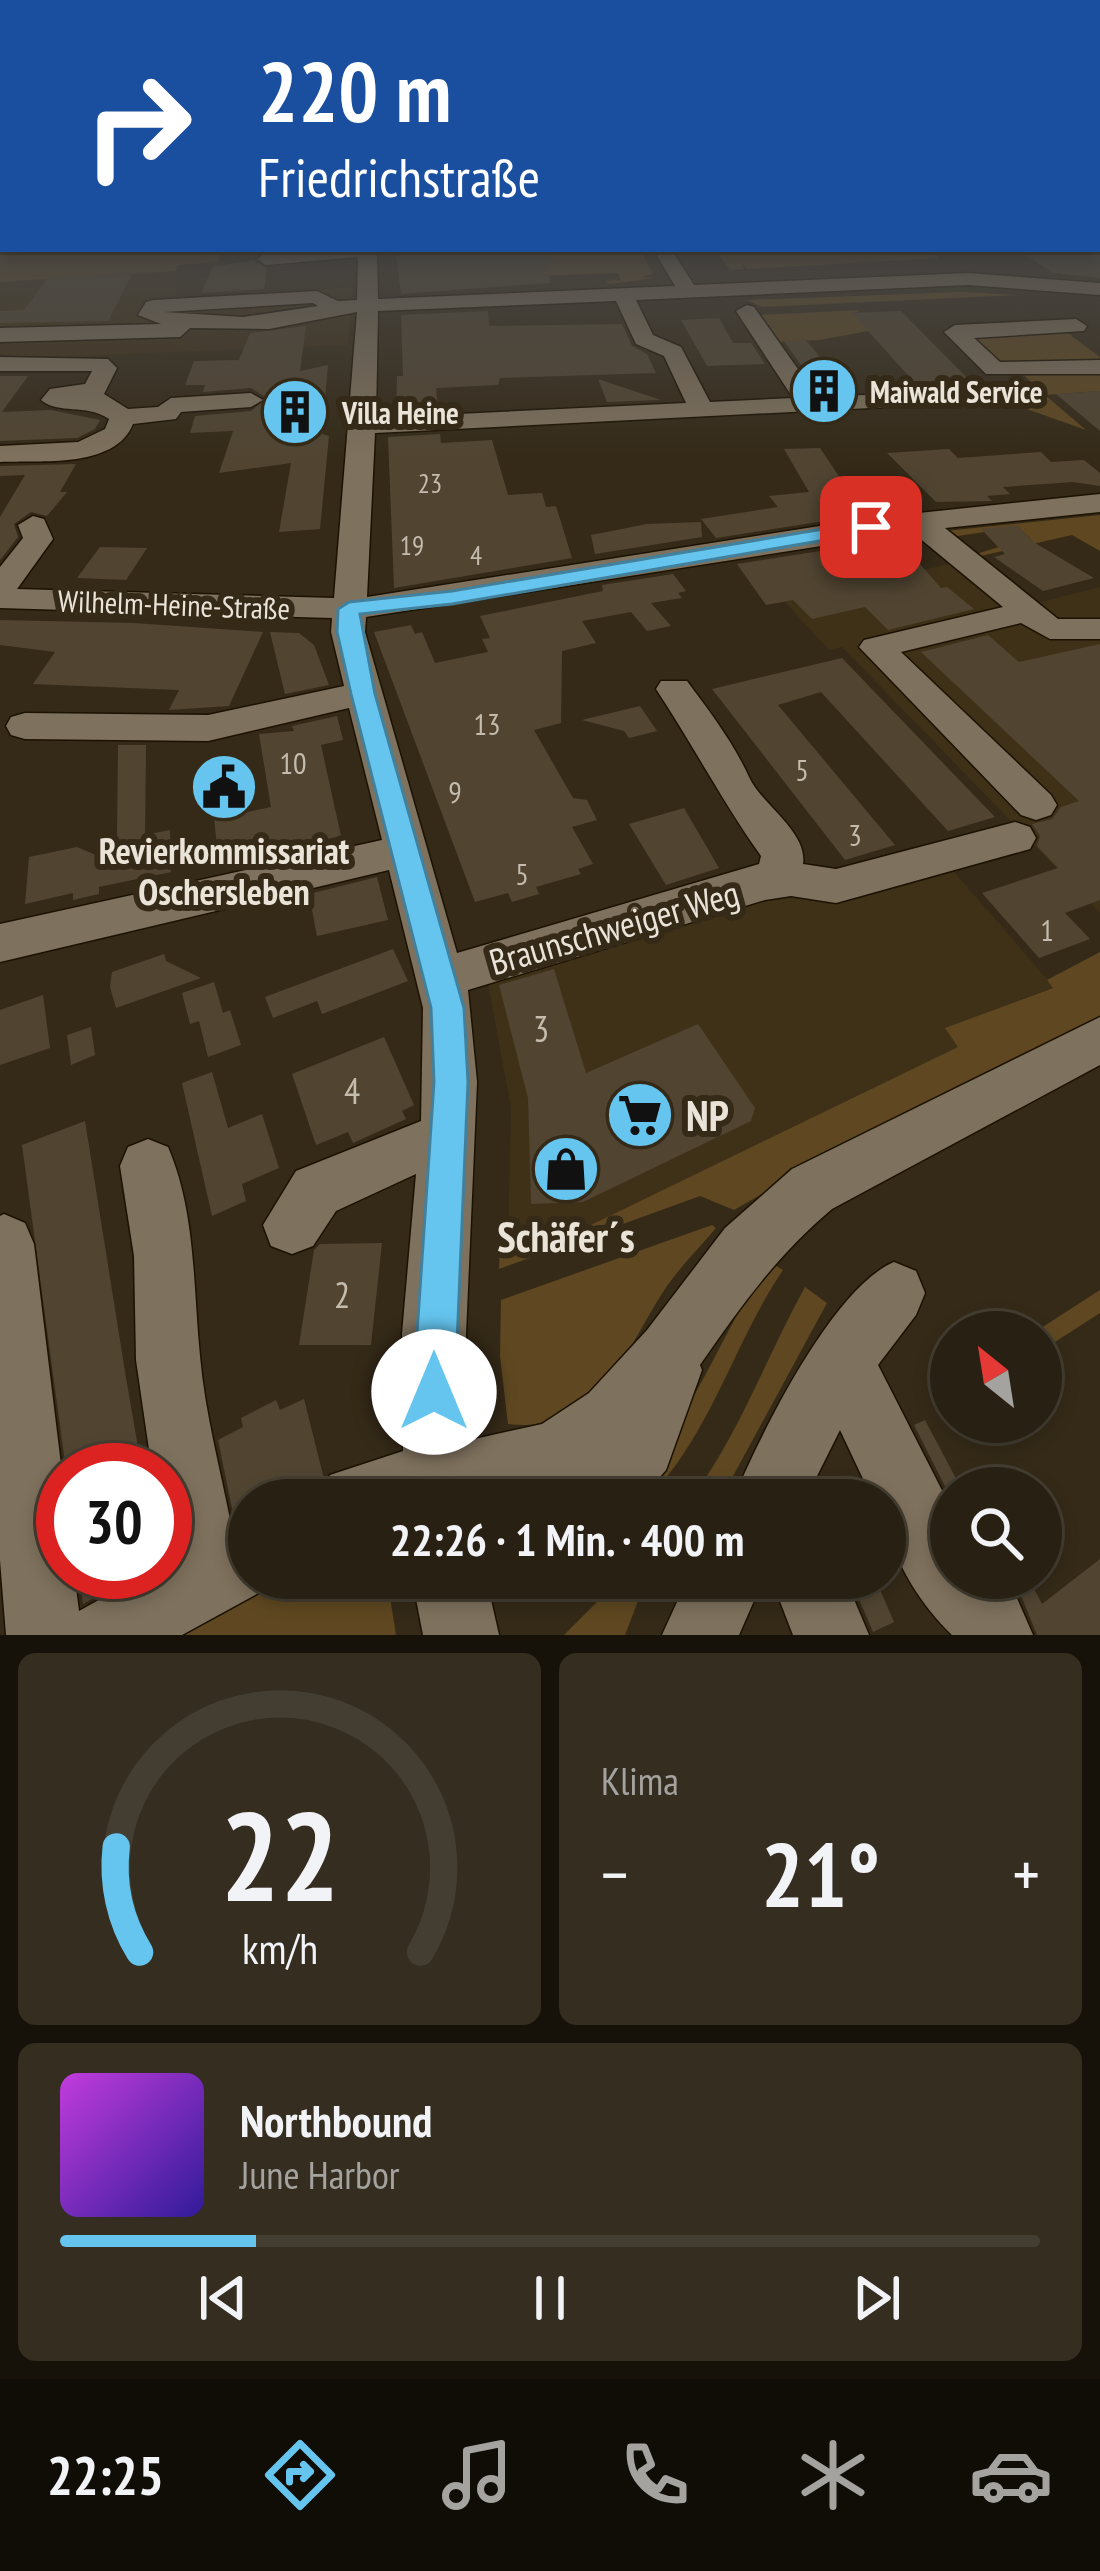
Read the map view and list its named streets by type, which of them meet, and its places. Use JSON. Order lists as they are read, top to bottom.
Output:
{
  "streets": {
    "street": ["Wilhelm-Heine-Straße", "Braunschweiger Weg"]
  },
  "places": {
    "building": ["Maiwald Service", "Villa Heine"],
    "public building": ["Revierkommissariat Oschersleben"],
    "supermarket": ["NP"],
    "shop": ["Schäfer´s"]
  },
  "house_numbers": [
    "23",
    "19",
    "4",
    "13",
    "10",
    "5",
    "9",
    "3",
    "5",
    "1",
    "3",
    "4",
    "2"
  ],
  "north": "top left",
  "page": {
    "turn": ["220 m", "Friedrichstraße"],
    "limit": "30",
    "trip": "22:26 · 1 Min. · 400 m",
    "tile": "Klima",
    "heat": ["−", "21°", "+"],
    "song": ["Northbound", "June Harbor"],
    "tabs": "22:25",
    "gauge": ["22", "km/h"]
  }
}
